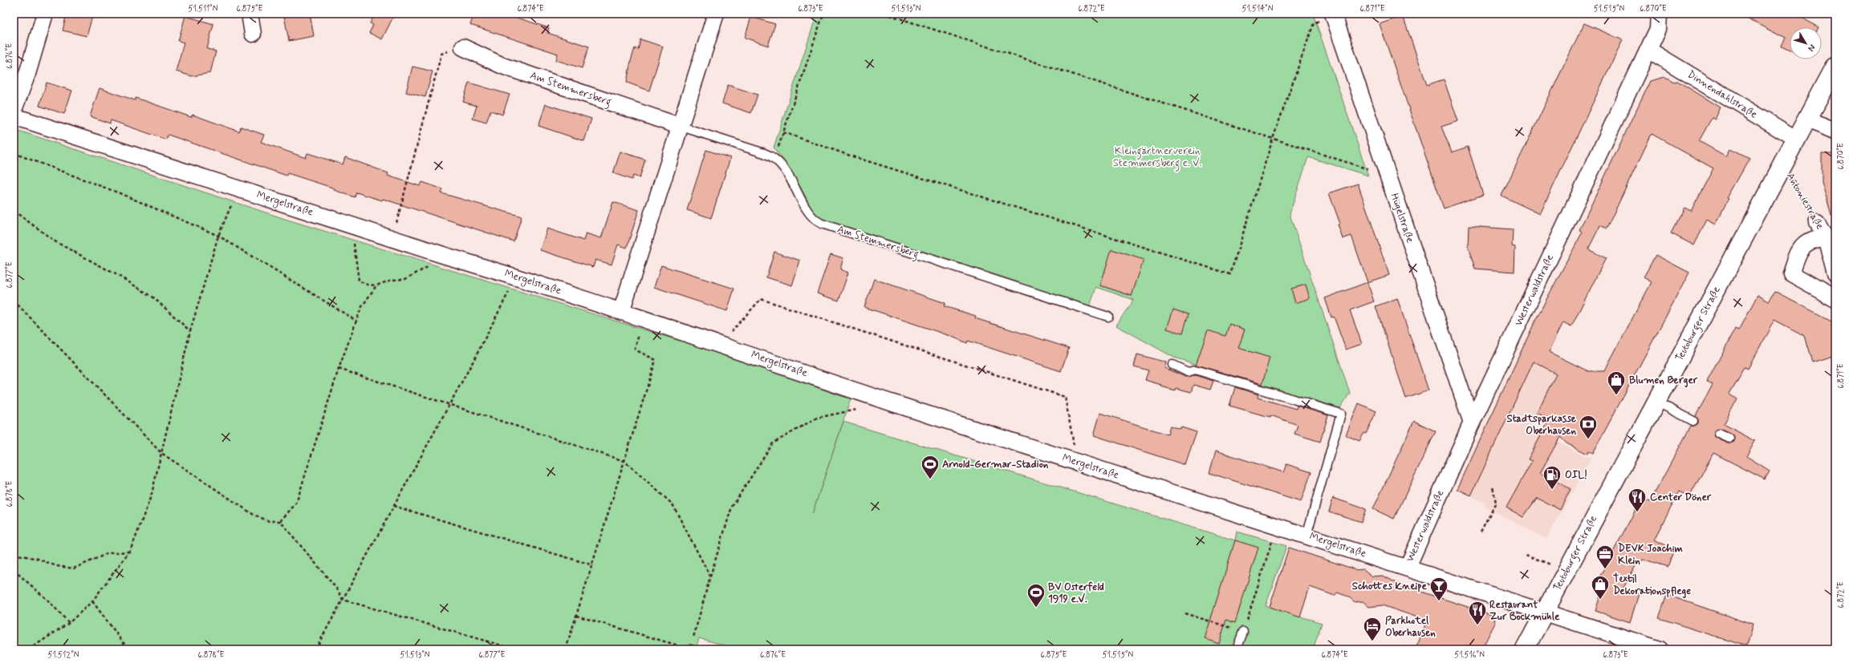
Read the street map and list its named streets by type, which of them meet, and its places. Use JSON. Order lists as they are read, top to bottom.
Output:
{
  "streets": {
    "main road": ["Teutoburger Straße"],
    "street": [
      "Am Stemmersberg",
      "Dinnendahlstraße",
      "Antoniestraße",
      "Mergelstraße",
      "Hügelstraße",
      "Westerwaldstraße"
    ]
  },
  "crossings": [
    ["Dinnendahlstraße", "Westerwaldstraße"],
    ["Dinnendahlstraße", "Teutoburger Straße"],
    ["Antoniestraße", "Teutoburger Straße"],
    ["Mergelstraße", "Westerwaldstraße"],
    ["Mergelstraße", "Teutoburger Straße"],
    ["Hügelstraße", "Westerwaldstraße"]
  ],
  "parks": ["Kleingärtnerverein Stemmersberg e. V."],
  "places": {
    "shop": ["Blumen Berger", "Textil Dekorationspflege"],
    "bank": ["Stadtsparkasse Oberhausen"],
    "sports": ["Arnold-Germar-Stadion", "BV Osterfeld 1919 e.V."],
    "fuel station": ["OIL!"],
    "restaurant": ["Center Döner", "Restaurant Zur Bockmühle"],
    "office": ["DEVK Joachim Klein"],
    "bar": ["Schottes Kneipe"],
    "hotel": ["Parkhotel Oberhausen"]
  },
  "north": "bottom right",
  "coordinates": [
    "51.511°N",
    "6.875°E",
    "6.874°E",
    "6.873°E",
    "51.513°N",
    "6.872°E",
    "51.514°N",
    "6.871°E",
    "51.515°N",
    "6.870°E",
    "6.876°E",
    "6.877°E",
    "6.878°E",
    "51.512°N",
    "51.516°N"
  ]
}
